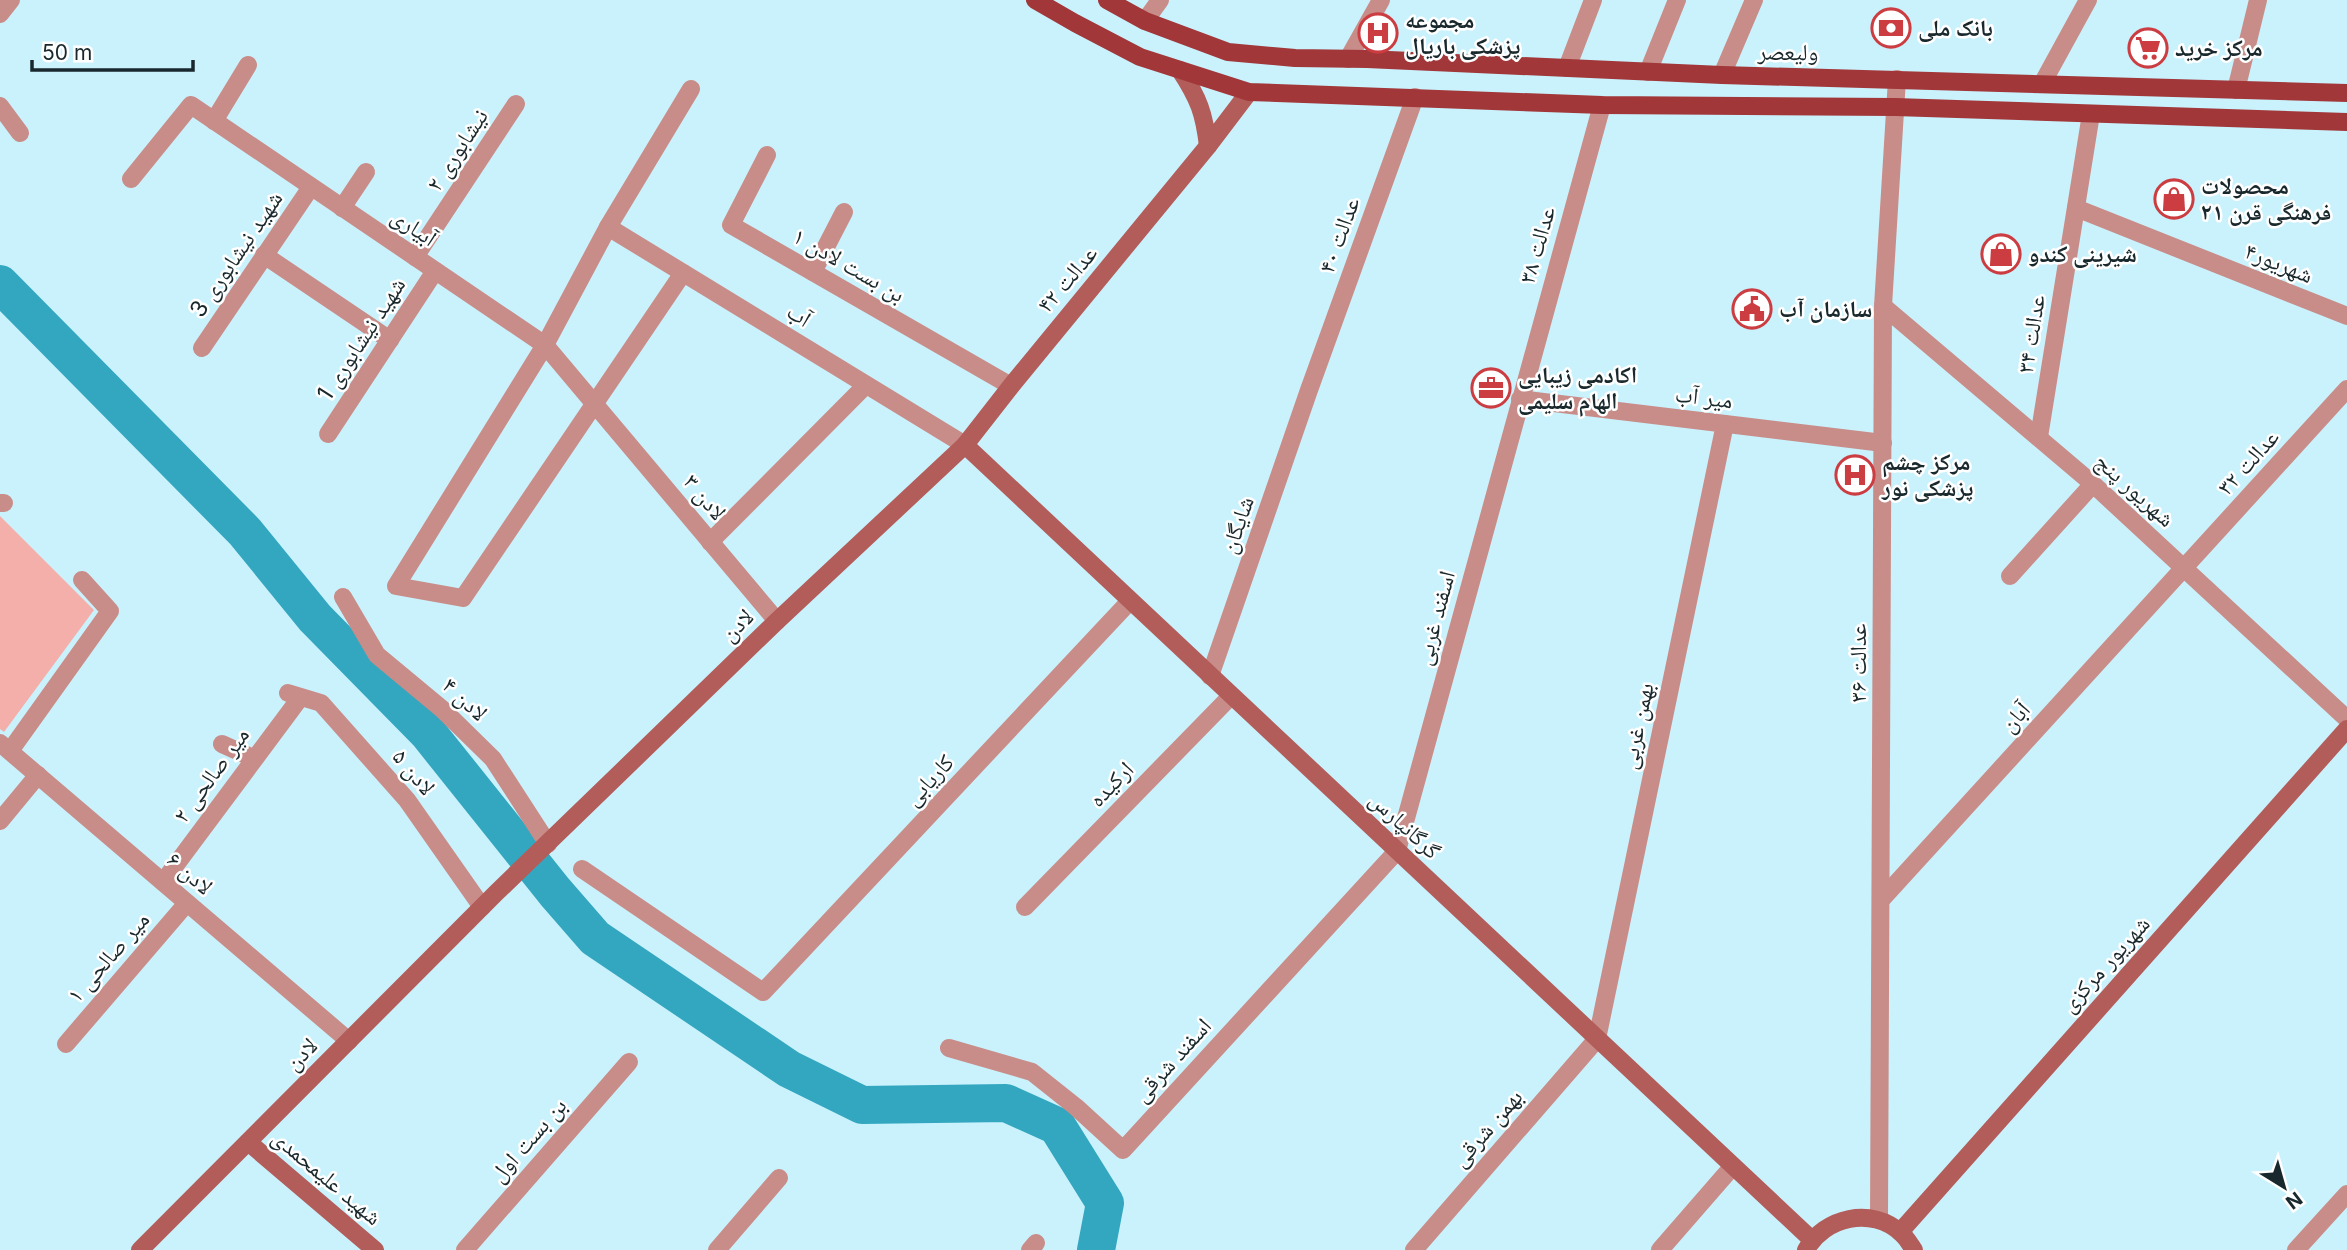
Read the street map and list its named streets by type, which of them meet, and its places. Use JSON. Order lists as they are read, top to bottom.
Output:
{
  "streets": {
    "main road": [
      "ولیعصر",
      "عدالت ۴۲",
      "لادن",
      "گرگانپارس",
      "شهریور مرکزی",
      "شهید علیمحمدی"
    ],
    "street": [
      "نیشابوری ۲",
      "آبیاری",
      "عدالت ۴۰",
      "عدالت ۳۸",
      "شهید نیشابوری 3",
      "شهریور۴",
      "۱ بن بست لادن",
      "آب",
      "عدالت ۳۴",
      "شهید نیشابوری 1",
      "میر آب",
      "عدالت ۳۲",
      "شهریور پنج",
      "۳ لادن",
      "شایگان",
      "اسفند غربی",
      "عدالت ۳۶",
      "۴ لادن",
      "آبان",
      "بهمن غربی",
      "۵ لادن",
      "۲ میر صالحی",
      "کاریابی",
      "ارکیده",
      "۶ لادن",
      "۱ میر صالحی",
      "اسفند شرقی",
      "بهمن شرقی",
      "بن بست اول"
    ]
  },
  "crossings": [
    ["ولیعصر", "عدالت ۳۶"],
    ["نیشابوری ۲", "آبیاری"],
    ["آبیاری", "شهید نیشابوری 3"],
    ["آبیاری", "شهید نیشابوری 1"],
    ["آبیاری", "۳ لادن"],
    ["عدالت ۴۰", "شایگان"],
    ["عدالت ۳۸", "میر آب"],
    ["عدالت ۳۸", "اسفند غربی"],
    ["شهریور۴", "عدالت ۳۴"],
    ["۱ بن بست لادن", "عدالت ۴۲"],
    ["عدالت ۴۲", "آب"],
    ["عدالت ۴۲", "لادن"],
    ["عدالت ۴۲", "گرگانپارس"],
    ["آب", "لادن"],
    ["آب", "گرگانپارس"],
    ["عدالت ۳۴", "شهریور پنج"],
    ["میر آب", "اسفند غربی"],
    ["میر آب", "عدالت ۳۶"],
    ["میر آب", "بهمن غربی"],
    ["عدالت ۳۲", "شهریور پنج"],
    ["عدالت ۳۲", "آبان"],
    ["شهریور پنج", "عدالت ۳۶"],
    ["شهریور پنج", "آبان"],
    ["۳ لادن", "لادن"],
    ["شایگان", "گرگانپارس"],
    ["اسفند غربی", "گرگانپارس"],
    ["اسفند غربی", "اسفند شرقی"],
    ["لادن", "۴ لادن"],
    ["لادن", "۵ لادن"],
    ["لادن", "گرگانپارس"],
    ["لادن", "۶ لادن"],
    ["لادن", "شهید علیمحمدی"],
    ["عدالت ۳۶", "آبان"],
    ["بهمن غربی", "گرگانپارس"],
    ["بهمن غربی", "بهمن شرقی"],
    ["۵ لادن", "۲ میر صالحی"],
    ["۲ میر صالحی", "۶ لادن"],
    ["کاریابی", "گرگانپارس"],
    ["ارکیده", "گرگانپارس"],
    ["گرگانپارس", "اسفند شرقی"],
    ["گرگانپارس", "بهمن شرقی"],
    ["۶ لادن", "۱ میر صالحی"]
  ],
  "places": {
    "bank": ["بانک ملی"],
    "hospital": ["مجموعه پزشکی باریال", "مرکز چشم پزشکی نور"],
    "supermarket": ["مرکز خرید"],
    "shop": ["محصولات فرهنگی قرن ۲۱", "شیرینی کندو"],
    "public building": ["سازمان آب"],
    "office": ["اکادمی زیبایی الهام سلیمی"]
  },
  "scale_bar": "50 m",
  "north": "bottom right"
}
